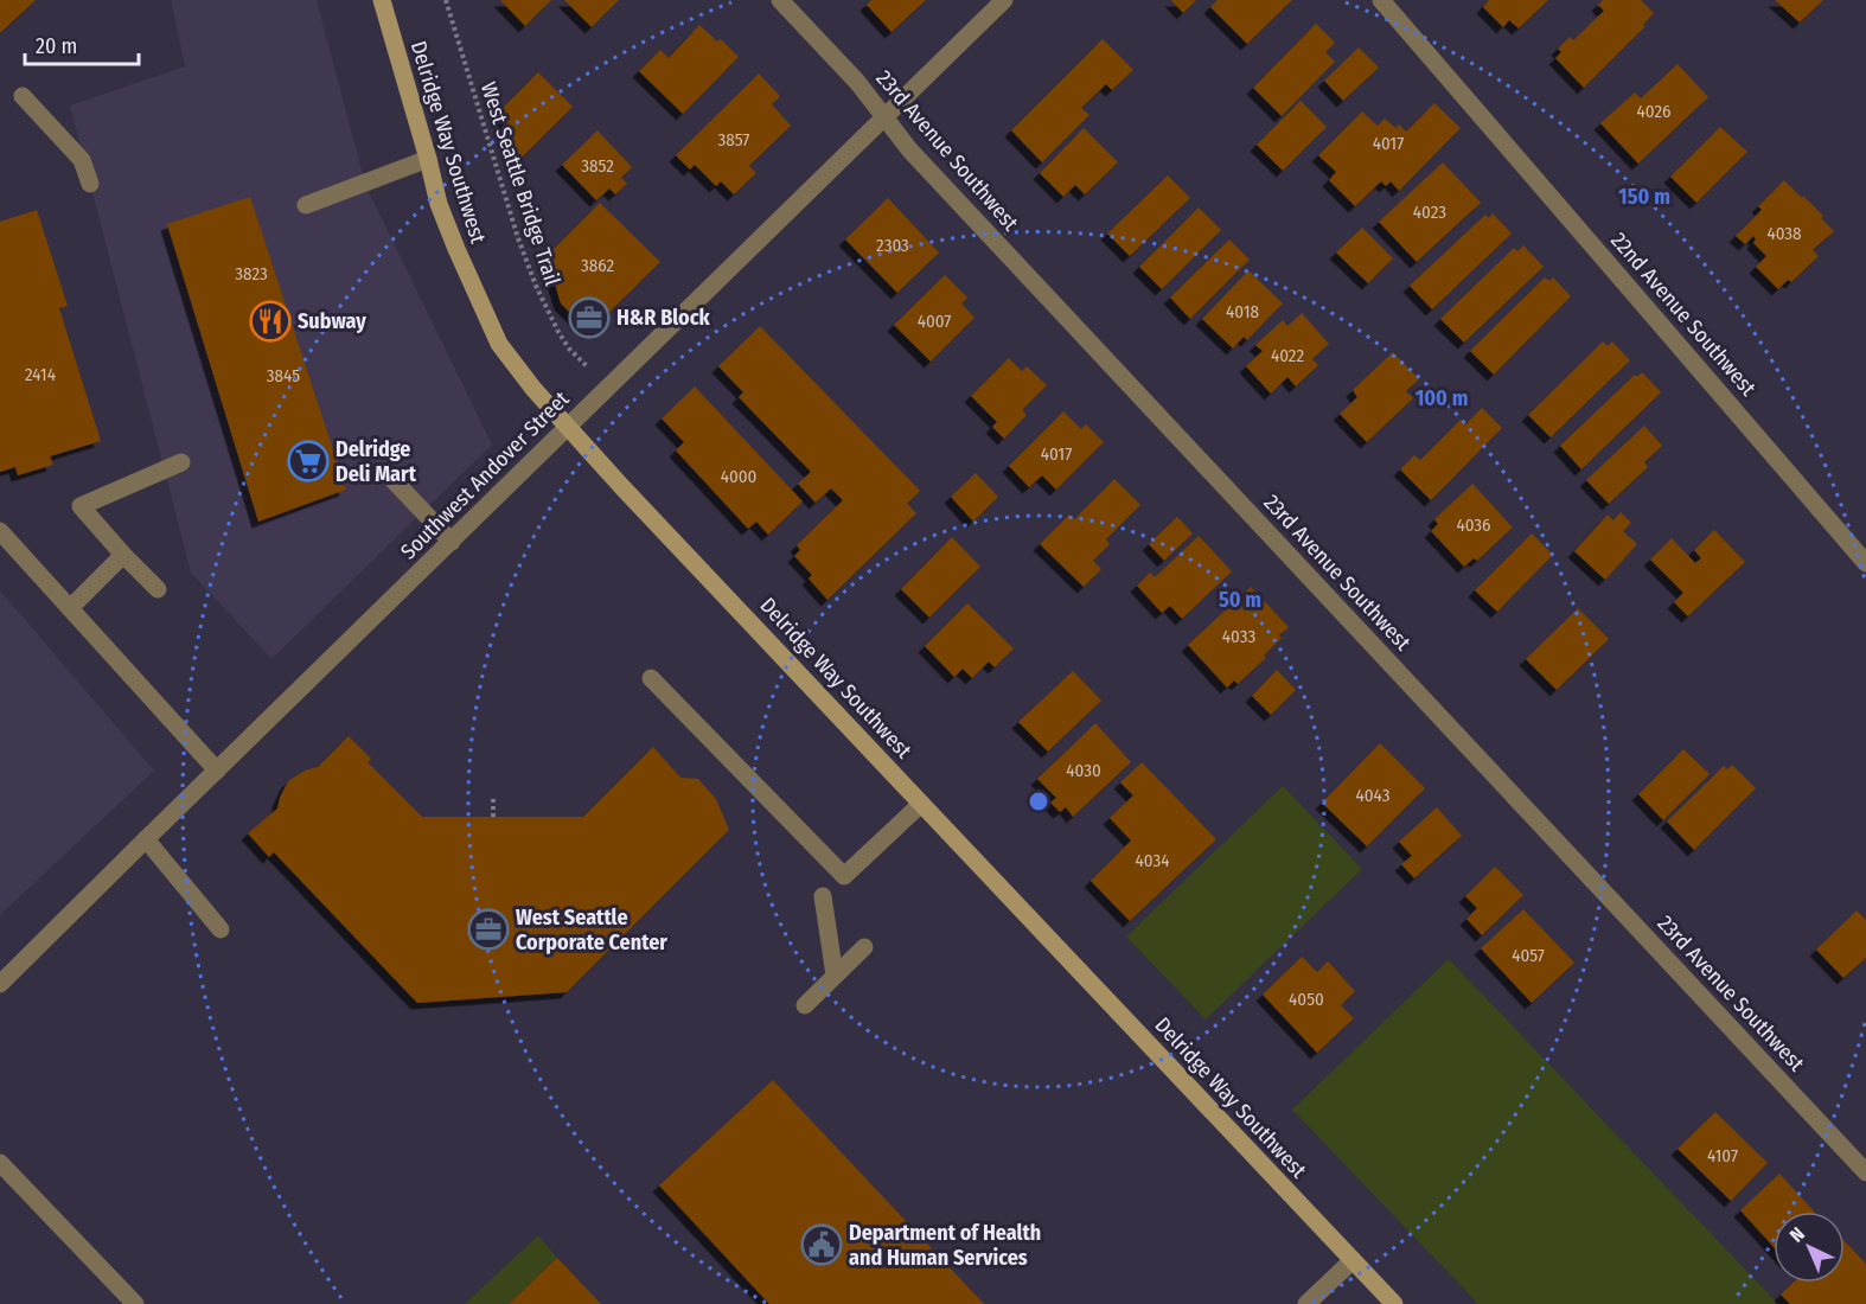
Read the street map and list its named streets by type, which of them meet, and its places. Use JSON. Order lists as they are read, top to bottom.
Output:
{
  "streets": {
    "main road": ["Delridge Way Southwest"],
    "street": ["23rd Avenue Southwest", "22nd Avenue Southwest", "Southwest Andover Street"],
    "path": ["West Seattle Bridge Trail"]
  },
  "crossings": [
    ["Delridge Way Southwest", "Southwest Andover Street"],
    ["23rd Avenue Southwest", "Southwest Andover Street"]
  ],
  "places": {
    "office": ["H&R Block", "West Seattle Corporate Center"],
    "restaurant": ["Subway"],
    "supermarket": ["Delridge Deli Mart"],
    "public building": ["Department of Health and Human Services"]
  },
  "house_numbers": [
    "4026",
    "3857",
    "4017",
    "3852",
    "4023",
    "4038",
    "2303",
    "3862",
    "3823",
    "4018",
    "4007",
    "4022",
    "2414",
    "3845",
    "4017",
    "4000",
    "4036",
    "4033",
    "4030",
    "4043",
    "4034",
    "4057",
    "4050",
    "4107"
  ],
  "scale_bar": "20 m",
  "north": "top left",
  "rings": ["150 m", "100 m", "50 m"]
}
